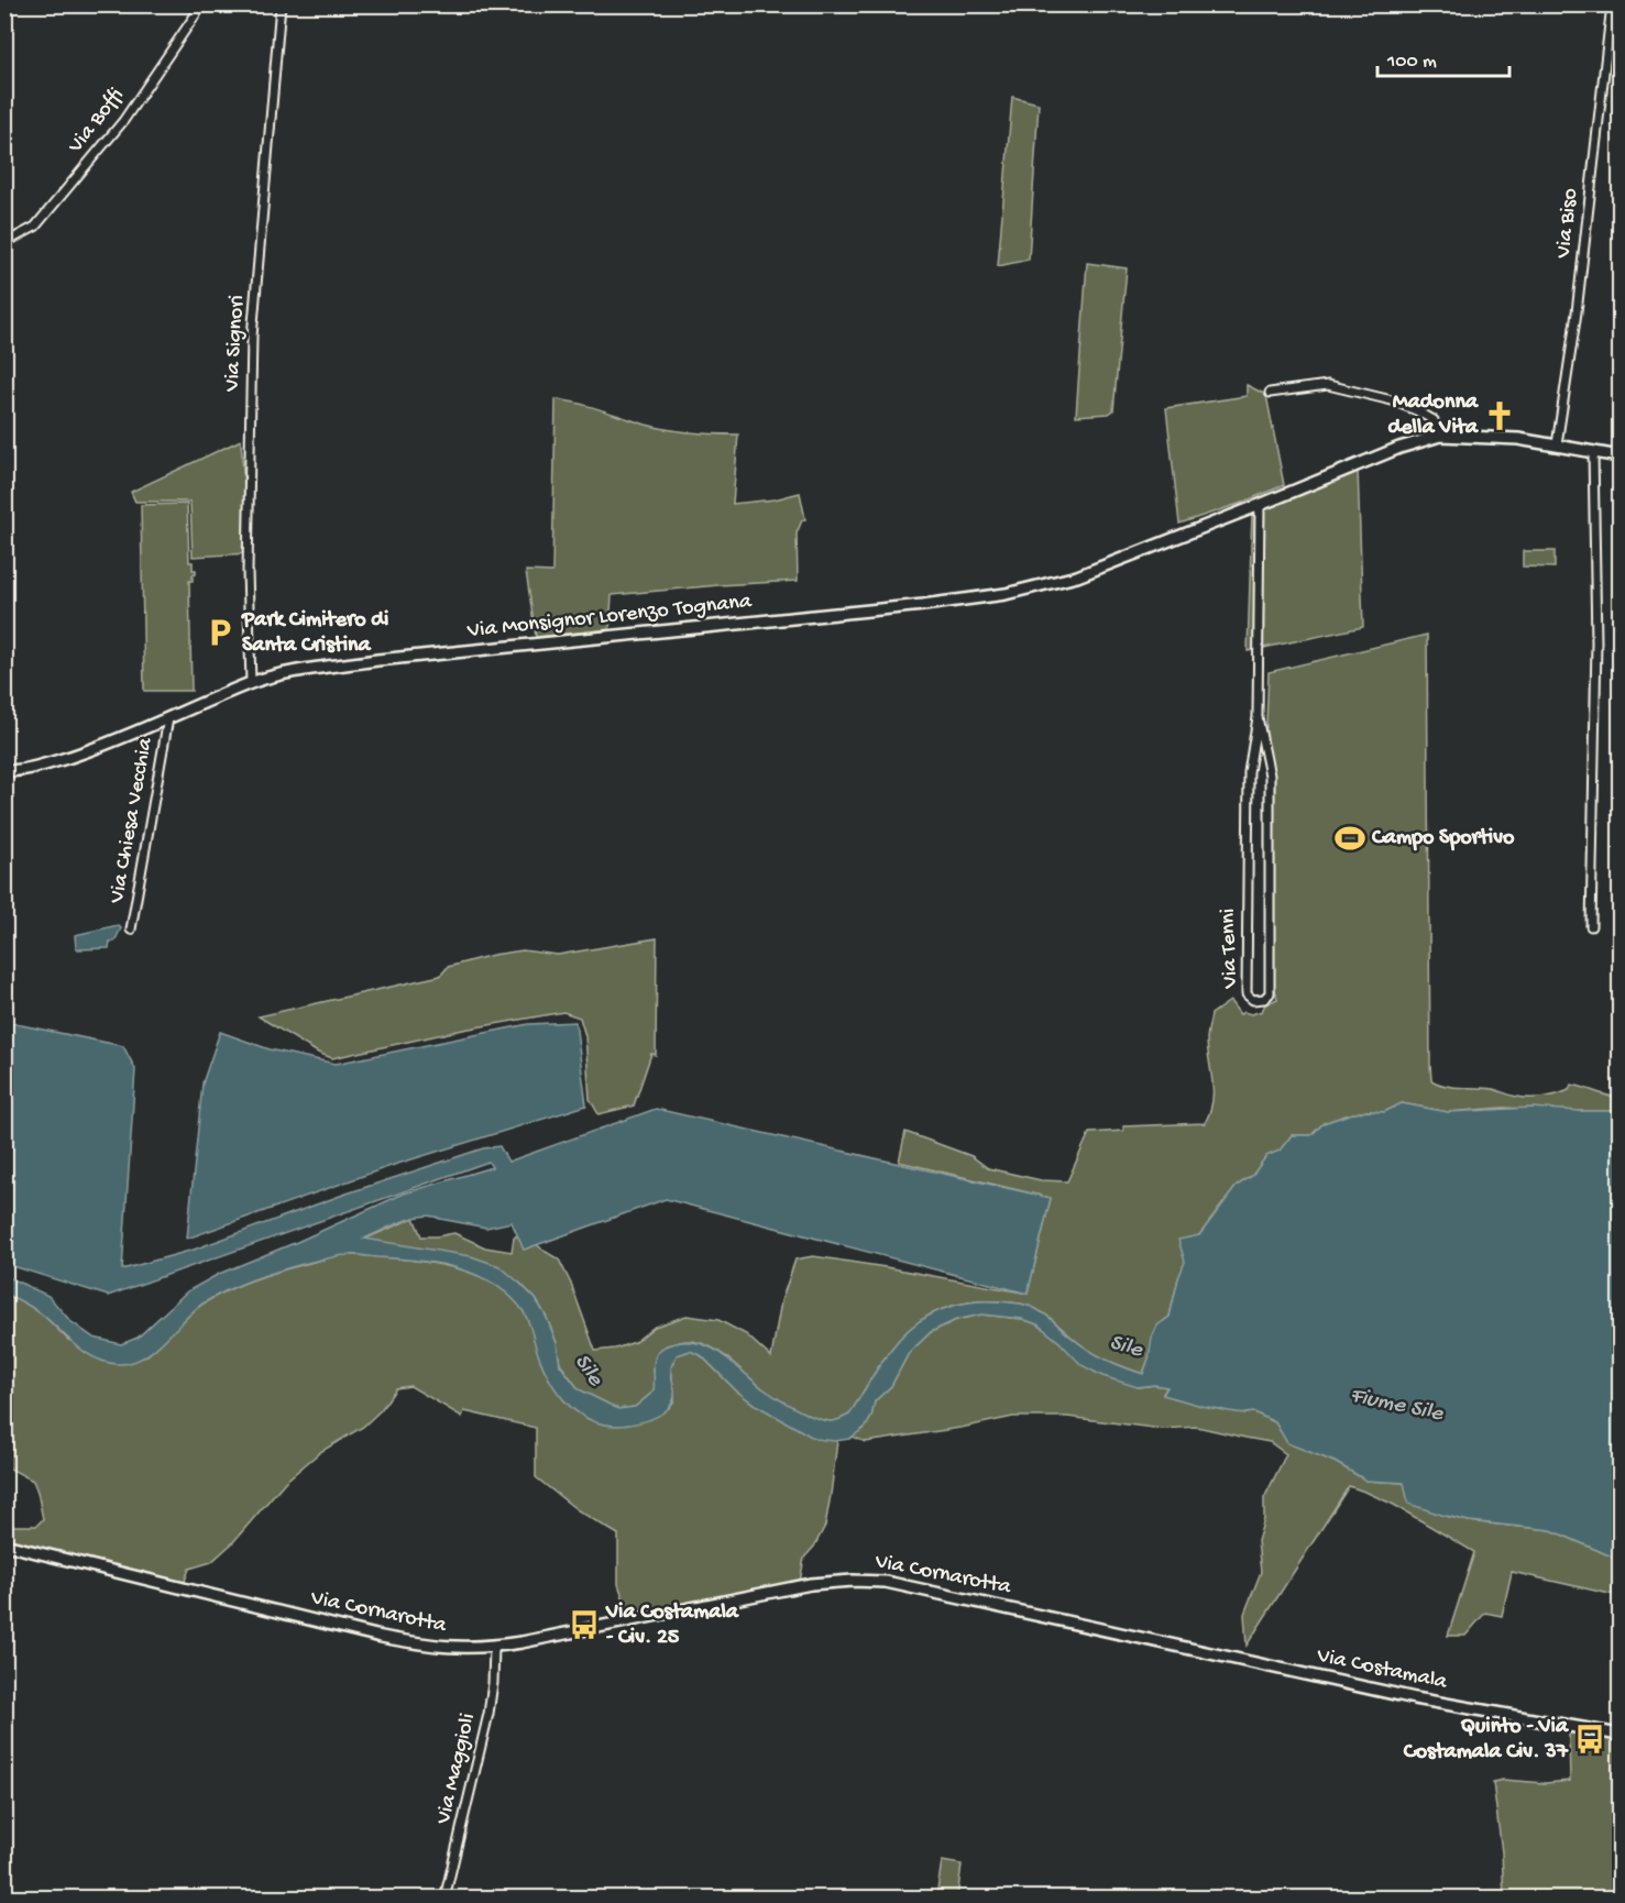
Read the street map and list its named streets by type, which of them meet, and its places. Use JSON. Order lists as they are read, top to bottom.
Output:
{
  "streets": {
    "street": [
      "Via Boffi",
      "Via Biso",
      "Via Signori",
      "Via Monsignor Lorenzo Tognana",
      "Via Chiesa Vecchia",
      "Via Tenni",
      "Via Cornarotta",
      "Via Costamala",
      "Via Maggioli"
    ]
  },
  "crossings": [
    ["Via Biso", "Via Monsignor Lorenzo Tognana"],
    ["Via Signori", "Via Monsignor Lorenzo Tognana"],
    ["Via Monsignor Lorenzo Tognana", "Via Chiesa Vecchia"],
    ["Via Monsignor Lorenzo Tognana", "Via Tenni"],
    ["Via Cornarotta", "Via Costamala"],
    ["Via Cornarotta", "Via Maggioli"]
  ],
  "water": ["Sile", "Fiume Sile"],
  "places": {
    "church": ["Madonna della Vita"],
    "parking": ["Park Cimitero di Santa Cristina"],
    "sports": ["Campo Sportivo"],
    "bus stop": ["Via Costamala - Civ. 25", "Quinto - Via Costamala Civ. 37"]
  },
  "scale_bar": "100 m"
}
